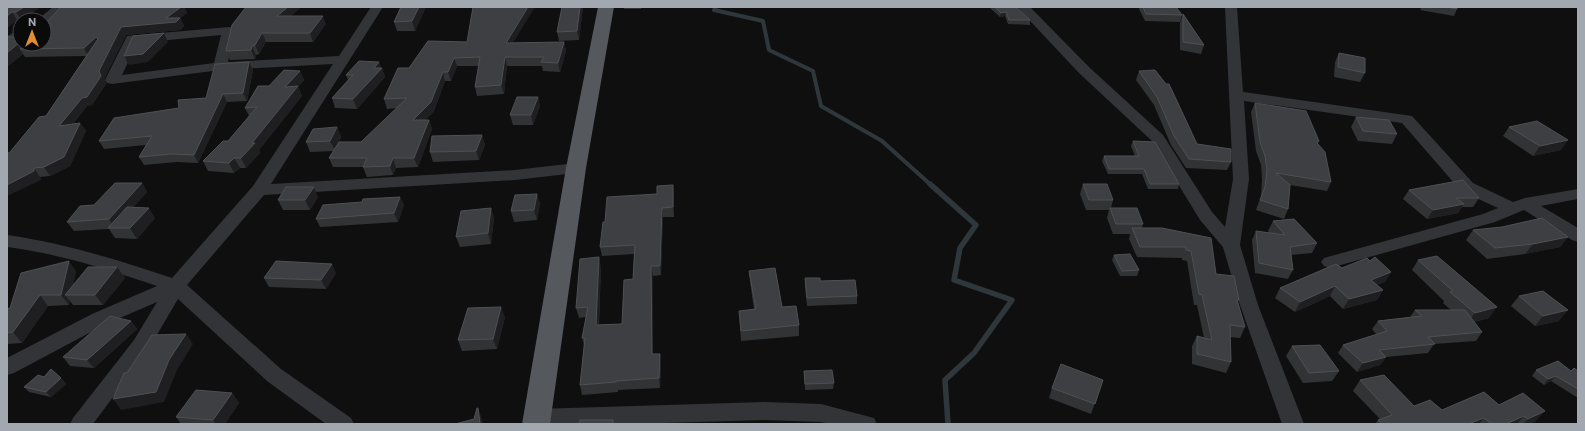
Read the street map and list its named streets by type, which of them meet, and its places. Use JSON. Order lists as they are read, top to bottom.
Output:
{
  "north": "top"
}
